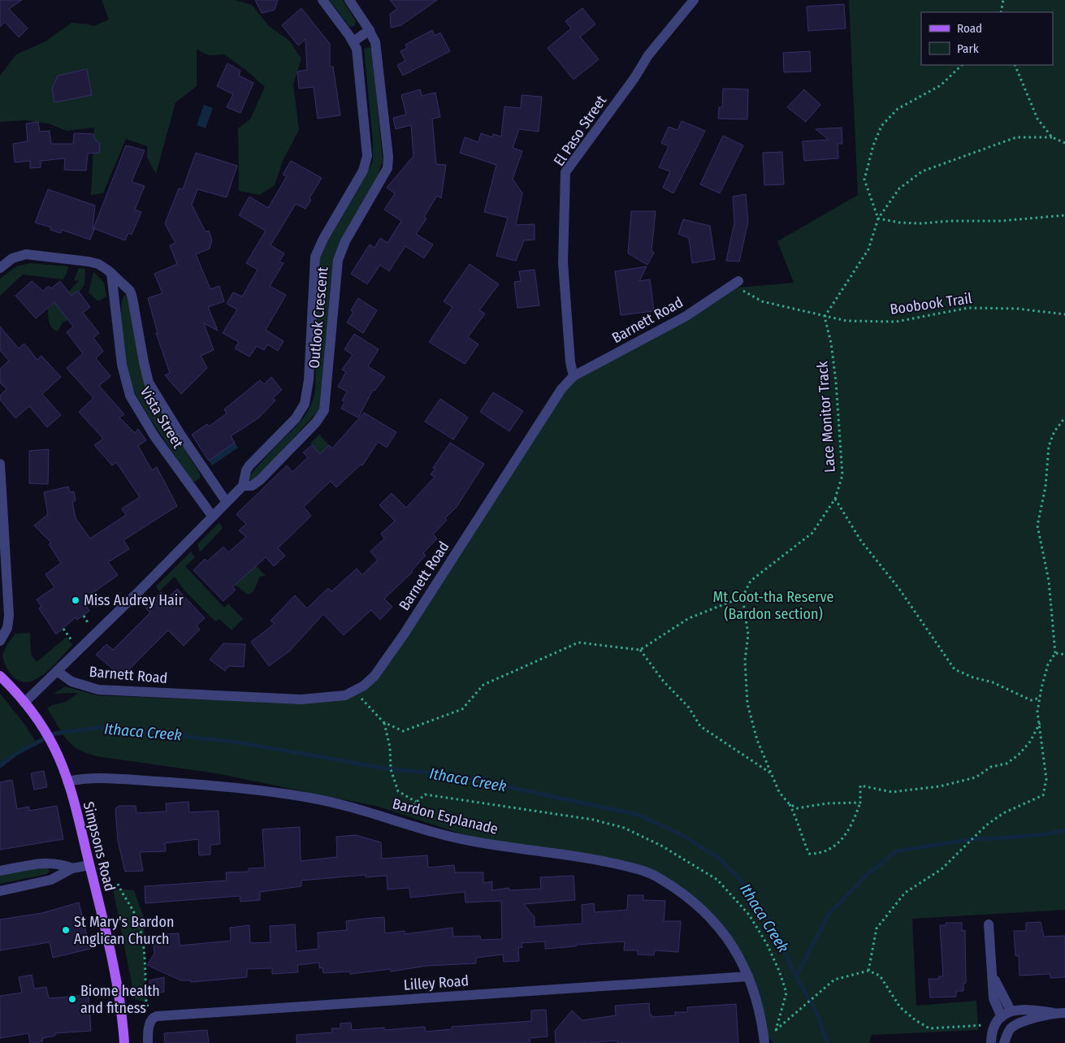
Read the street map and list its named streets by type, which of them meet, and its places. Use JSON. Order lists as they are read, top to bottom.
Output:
{
  "streets": {
    "main road": ["Simpsons Road"],
    "street": [
      "El Paso Street",
      "Outlook Crescent",
      "Barnett Road",
      "Vista Street",
      "Bardon Esplanade",
      "Lilley Road"
    ],
    "path": ["Boobook Trail", "Lace Monitor Track"]
  },
  "crossings": [
    ["El Paso Street", "Barnett Road"],
    ["Boobook Trail", "Barnett Road"],
    ["Boobook Trail", "Lace Monitor Track"],
    ["Outlook Crescent", "Barnett Road"],
    ["Outlook Crescent", "Vista Street"],
    ["Outlook Crescent", "Simpsons Road"],
    ["Bardon Esplanade", "Simpsons Road"],
    ["Bardon Esplanade", "Lilley Road"]
  ],
  "water": ["Ithaca Creek"],
  "parks": ["Mt Coot-tha Reserve (Bardon section)"],
  "places": ["Miss Audrey Hair", "St Mary's Bardon Anglican Church", "Biome health and fitness"],
  "legend": ["Road", "Park"]
}
